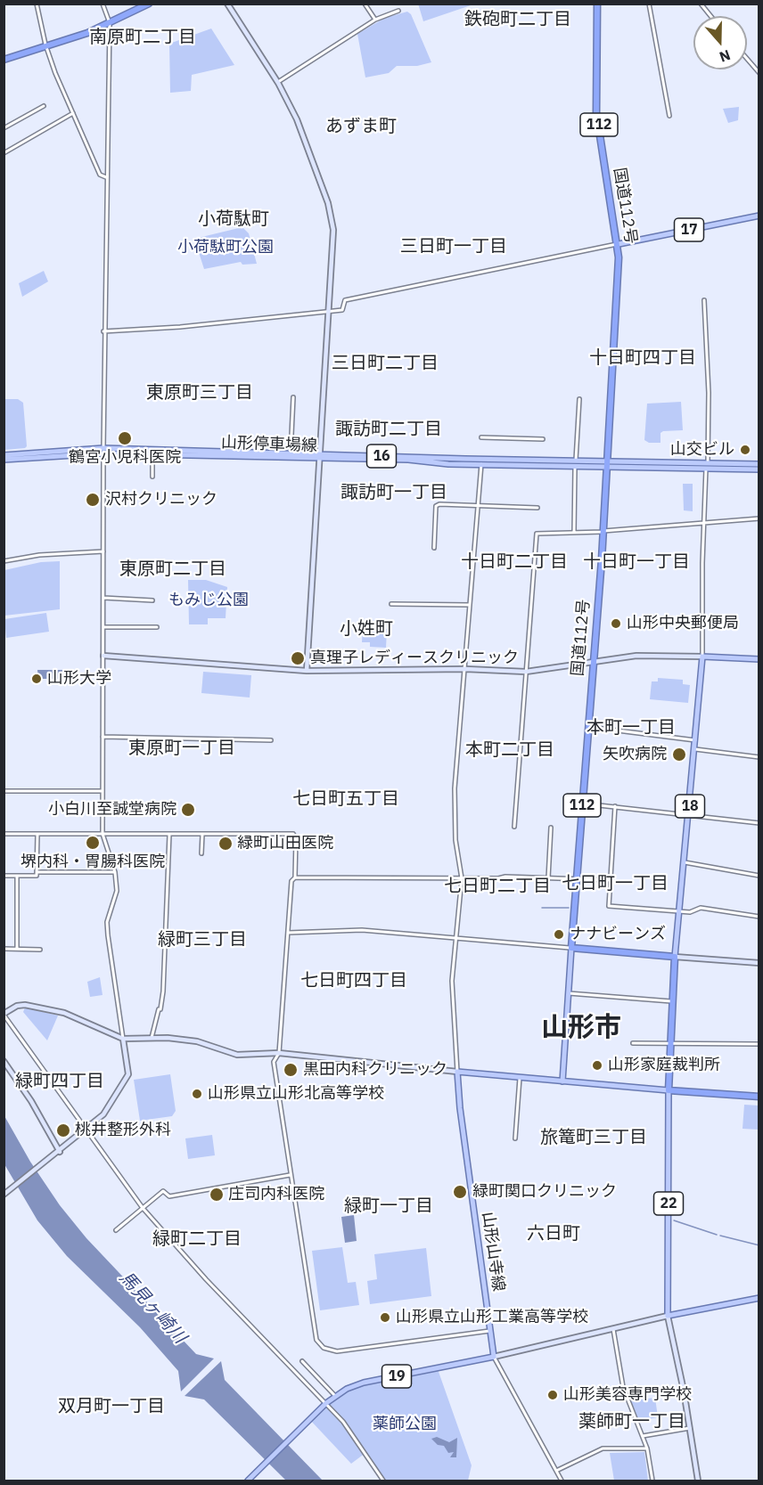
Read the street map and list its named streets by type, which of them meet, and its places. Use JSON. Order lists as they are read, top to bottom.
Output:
{
  "streets": {
    "highway": ["112", "国道112号"],
    "main road": [
      "17",
      "山形停車場線",
      "16",
      "18",
      "22",
      "山形山寺線",
      "19"
    ]
  },
  "crossings": [
    ["国道112号", "17"],
    ["国道112号", "山形停車場線"],
    ["山形山寺線", "19"]
  ],
  "districts": [
    "鉄砲町二丁目",
    "南原町二丁目",
    "あずま町",
    "小荷駄町",
    "三日町一丁目",
    "十日町四丁目",
    "三日町二丁目",
    "東原町三丁目",
    "諏訪町二丁目",
    "諏訪町一丁目",
    "十日町二丁目",
    "十日町一丁目",
    "東原町二丁目",
    "小姓町",
    "本町一丁目",
    "東原町一丁目",
    "本町二丁目",
    "七日町五丁目",
    "七日町一丁目",
    "七日町二丁目",
    "緑町三丁目",
    "七日町四丁目",
    "山形市",
    "緑町四丁目",
    "旅篭町三丁目",
    "緑町一丁目",
    "六日町",
    "緑町二丁目",
    "双月町一丁目",
    "薬師町一丁目"
  ],
  "water": ["馬見ヶ崎川"],
  "parks": ["小荷駄町公園", "もみじ公園", "薬師公園"],
  "places": [
    "鶴宮小児科医院",
    "山交ビル",
    "沢村クリニック",
    "山形中央郵便局",
    "真理子レディースクリニック",
    "山形大学",
    "矢吹病院",
    "小白川至誠堂病院",
    "堺内科・胃腸科医院",
    "緑町山田医院",
    "ナナビーンズ",
    "山形家庭裁判所",
    "黒田内科クリニック",
    "山形県立山形北高等学校",
    "桃井整形外科",
    "緑町関口クリニック",
    "庄司内科医院",
    "山形県立山形工業高等学校",
    "山形美容専門学校"
  ],
  "north": "bottom"
}
